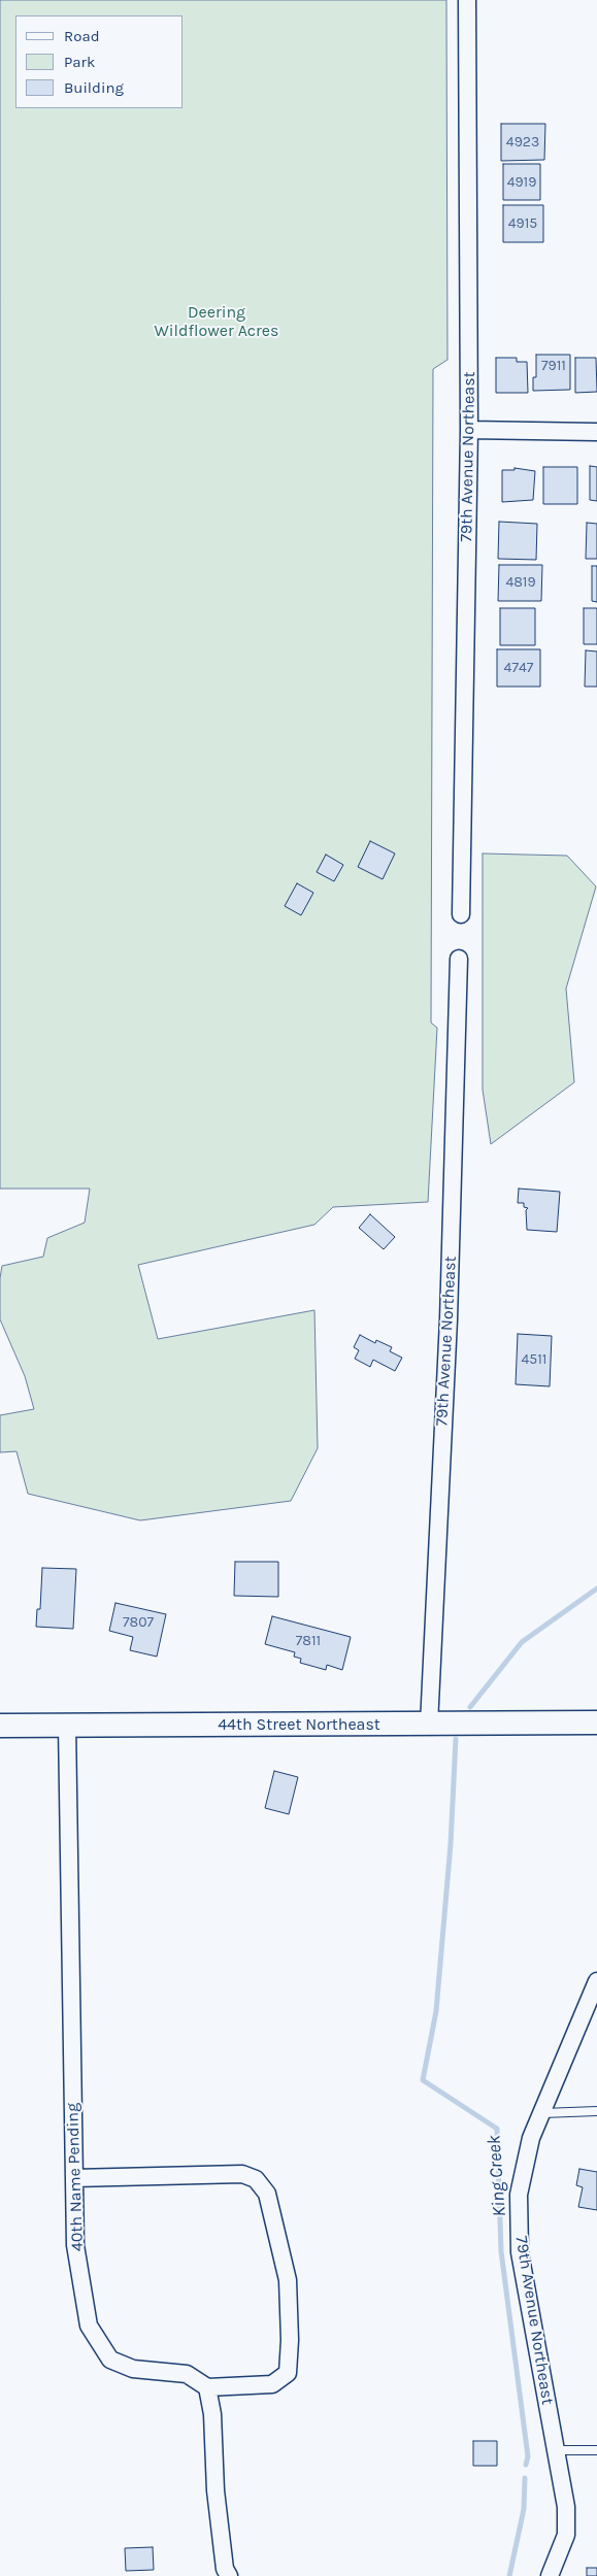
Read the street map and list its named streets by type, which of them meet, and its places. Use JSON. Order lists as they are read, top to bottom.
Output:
{
  "streets": {
    "street": ["79th Avenue Northeast", "44th Street Northeast", "40th Name Pending"]
  },
  "crossings": [
    ["79th Avenue Northeast", "44th Street Northeast"],
    ["44th Street Northeast", "40th Name Pending"]
  ],
  "water": ["King Creek"],
  "parks": ["Deering Wildflower Acres"],
  "house_numbers": [
    "4923",
    "4919",
    "4915",
    "7911",
    "4819",
    "4747",
    "4511",
    "7807",
    "7811"
  ],
  "legend": ["Road", "Park", "Building"]
}
